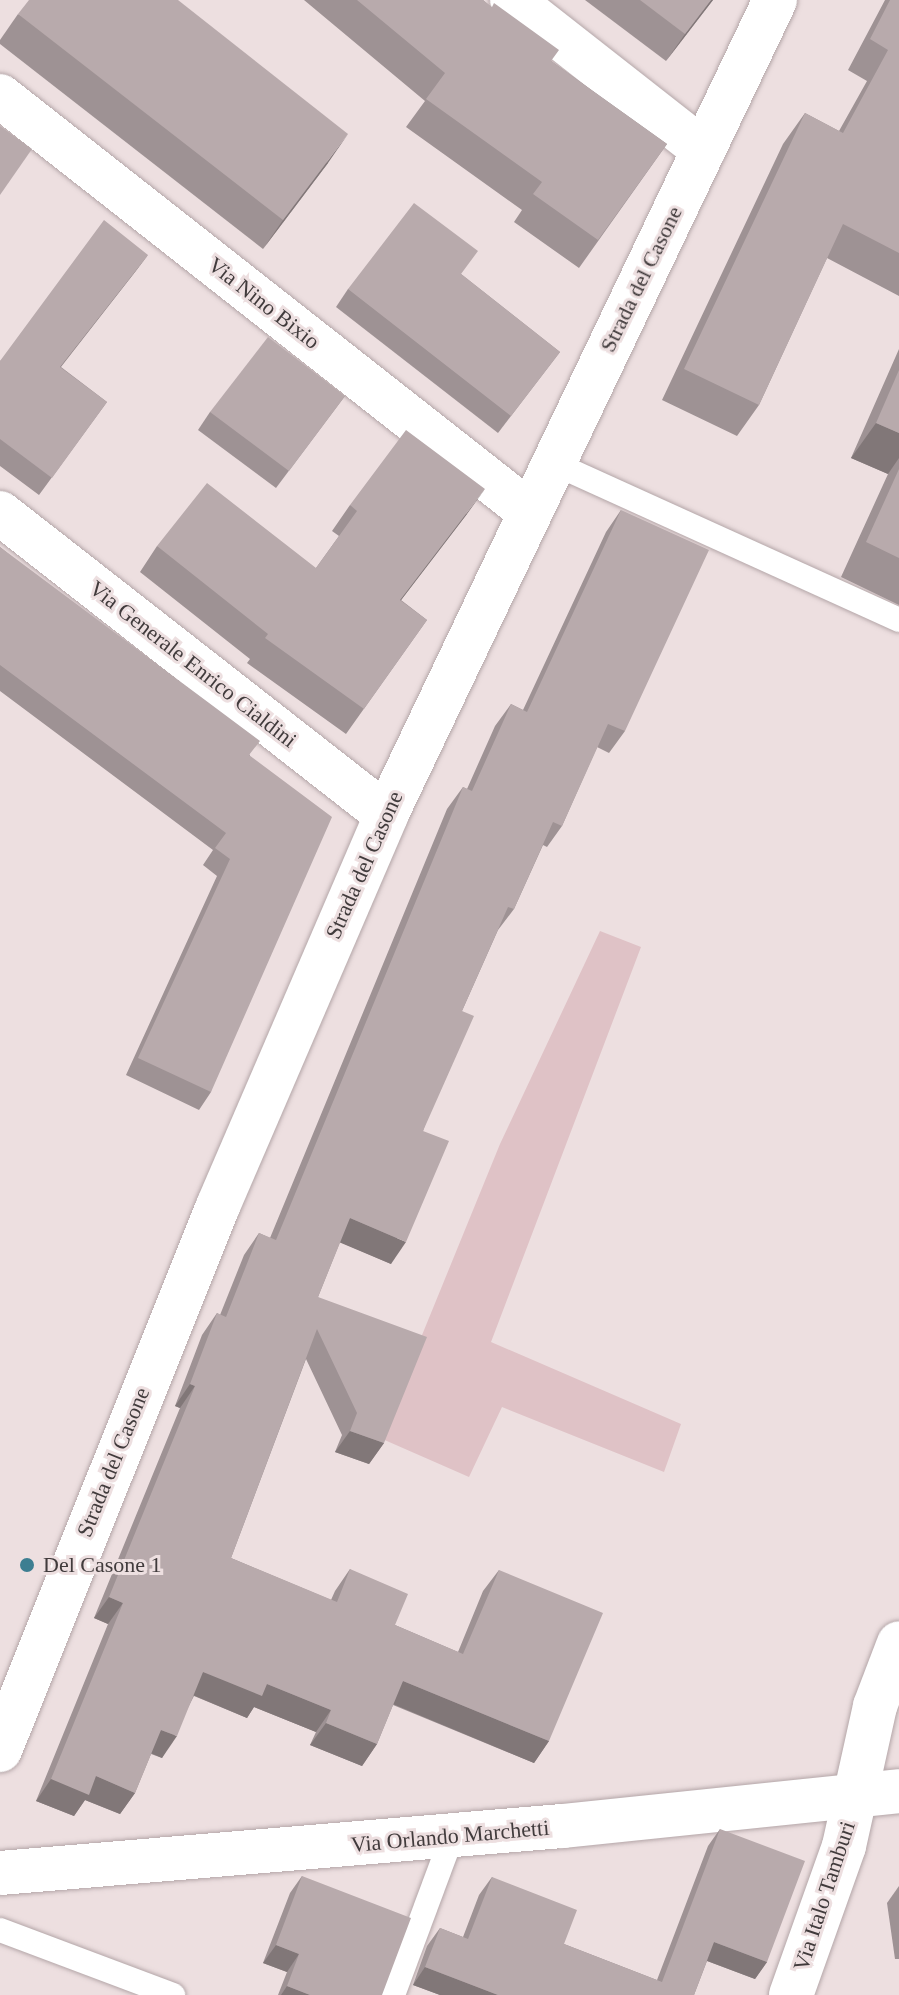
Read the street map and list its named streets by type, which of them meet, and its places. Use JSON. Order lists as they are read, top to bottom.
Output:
{
  "streets": {
    "street": [
      "Strada del Casone",
      "Via Nino Bixio",
      "Via Generale Enrico Cialdini",
      "Via Orlando Marchetti",
      "Via Italo Tamburi"
    ]
  },
  "crossings": [
    ["Strada del Casone", "Via Nino Bixio"],
    ["Strada del Casone", "Via Generale Enrico Cialdini"],
    ["Via Orlando Marchetti", "Via Italo Tamburi"]
  ],
  "places": ["Del Casone 1"]
}
